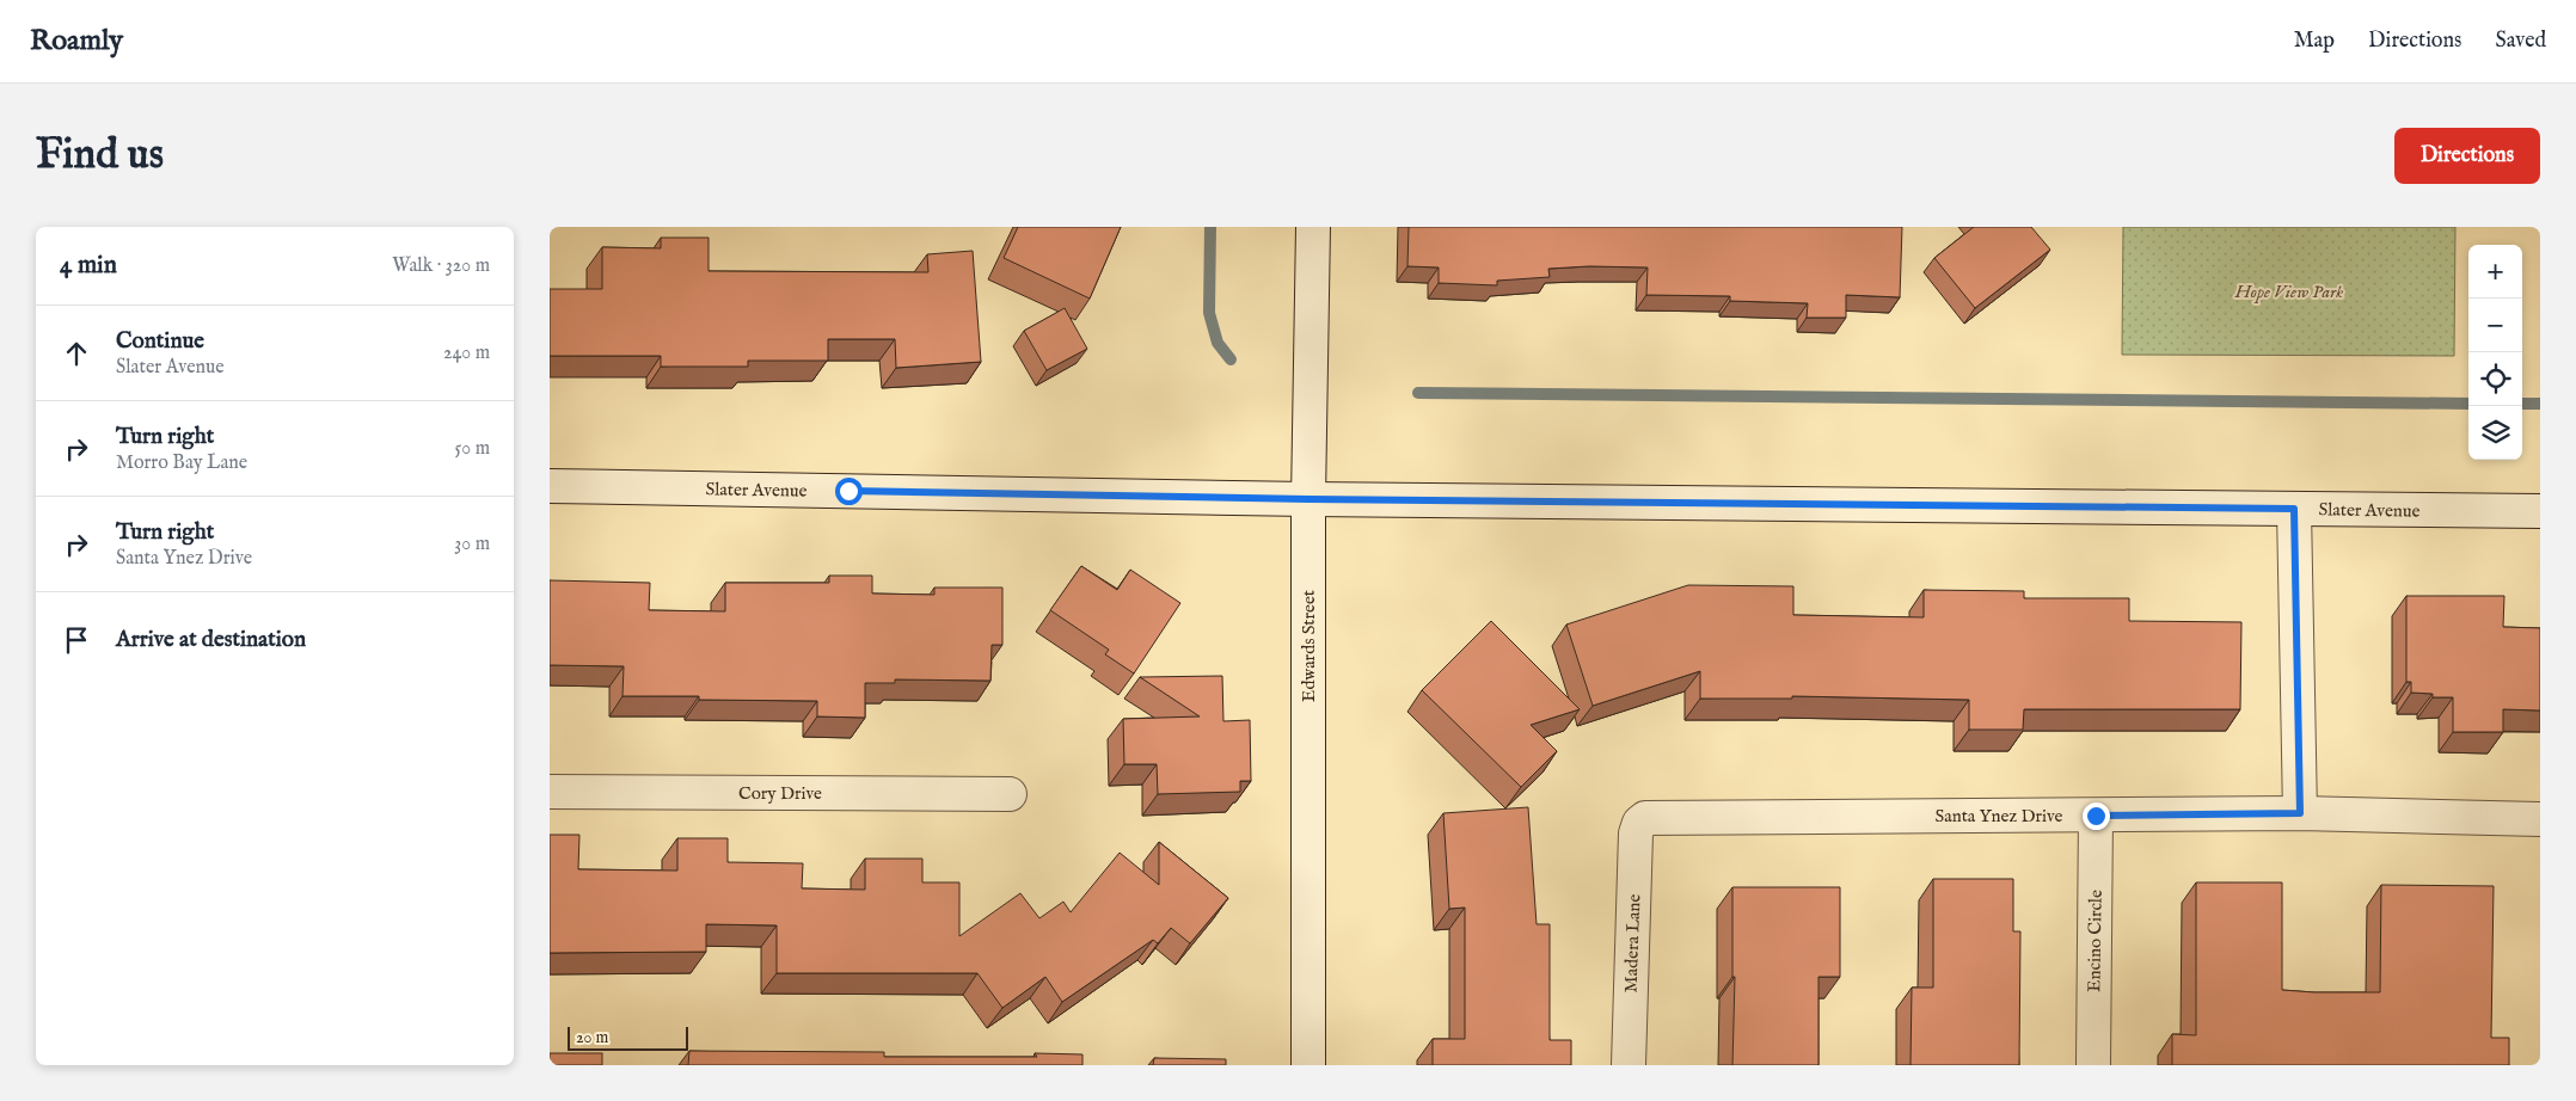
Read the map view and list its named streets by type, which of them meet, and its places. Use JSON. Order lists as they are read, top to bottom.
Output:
{
  "streets": {
    "street": [
      "Slater Avenue",
      "Edwards Street",
      "Cory Drive",
      "Santa Ynez Drive",
      "Encino Circle",
      "Madera Lane"
    ]
  },
  "crossings": [
    ["Slater Avenue", "Edwards Street"],
    ["Santa Ynez Drive", "Encino Circle"],
    ["Santa Ynez Drive", "Madera Lane"]
  ],
  "parks": ["Hope View Park"],
  "scale_bar": "20 m",
  "page": {
    "header": "Roamly",
    "nav": ["Map", "Directions", "Saved"],
    "buttons": "Directions",
    "title": "Find us",
    "heading": ["4 min", "Walk · 320 m"],
    "map_buttons": ["+", "−"],
    "list": [
      ["Continue", "Slater Avenue", "240 m"],
      ["Turn right", "Morro Bay Lane", "50 m"],
      ["Turn right", "Santa Ynez Drive", "30 m"],
      "Arrive at destination"
    ],
    "scale": "20 m"
  }
}
